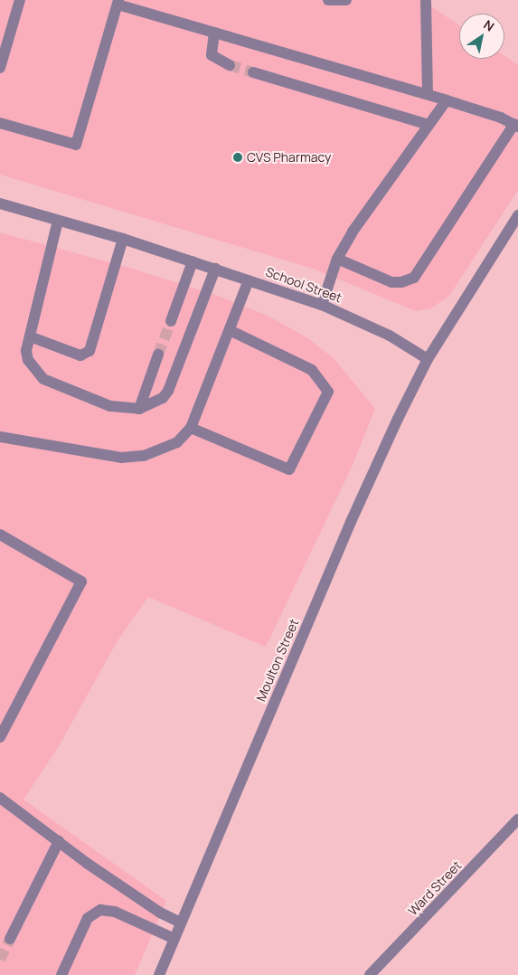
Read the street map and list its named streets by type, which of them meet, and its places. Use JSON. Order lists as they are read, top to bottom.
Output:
{
  "streets": {
    "street": ["School Street", "Moulton Street", "Ward Street"]
  },
  "crossings": [
    ["School Street", "Moulton Street"]
  ],
  "places": ["CVS Pharmacy"],
  "north": "top right"
}
